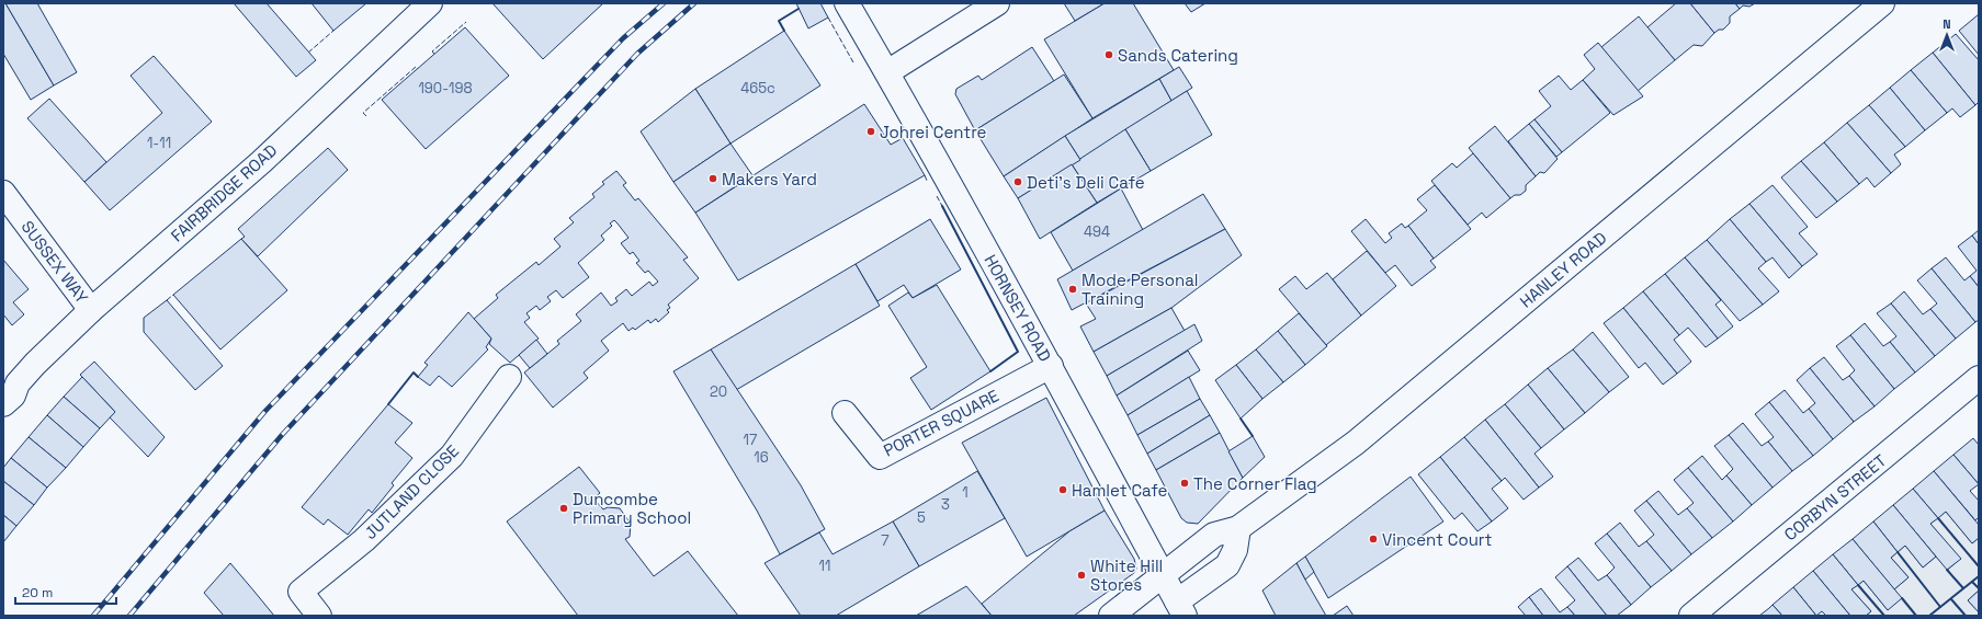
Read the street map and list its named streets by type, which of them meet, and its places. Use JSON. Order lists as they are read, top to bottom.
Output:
{
  "streets": {
    "street": [
      "FAIRBRIDGE ROAD",
      "SUSSEX WAY",
      "HANLEY ROAD",
      "HORNSEY ROAD",
      "PORTER SQUARE",
      "JUTLAND CLOSE",
      "CORBYN STREET"
    ]
  },
  "crossings": [
    ["FAIRBRIDGE ROAD", "SUSSEX WAY"],
    ["HANLEY ROAD", "HORNSEY ROAD"],
    ["HORNSEY ROAD", "PORTER SQUARE"]
  ],
  "places": [
    "Sands Catering",
    "Johrei Centre",
    "Makers Yard",
    "Deti's Deli Cafe",
    "Mode Personal Training",
    "The Corner Flag",
    "Hamlet Cafe",
    "Duncombe Primary School",
    "Vincent Court",
    "White Hill Stores"
  ],
  "house_numbers": [
    "190-198",
    "465c",
    "1-11",
    "494",
    "20",
    "17",
    "16",
    "1",
    "3",
    "5",
    "7",
    "11"
  ],
  "scale_bar": "20 m",
  "north": "top"
}
